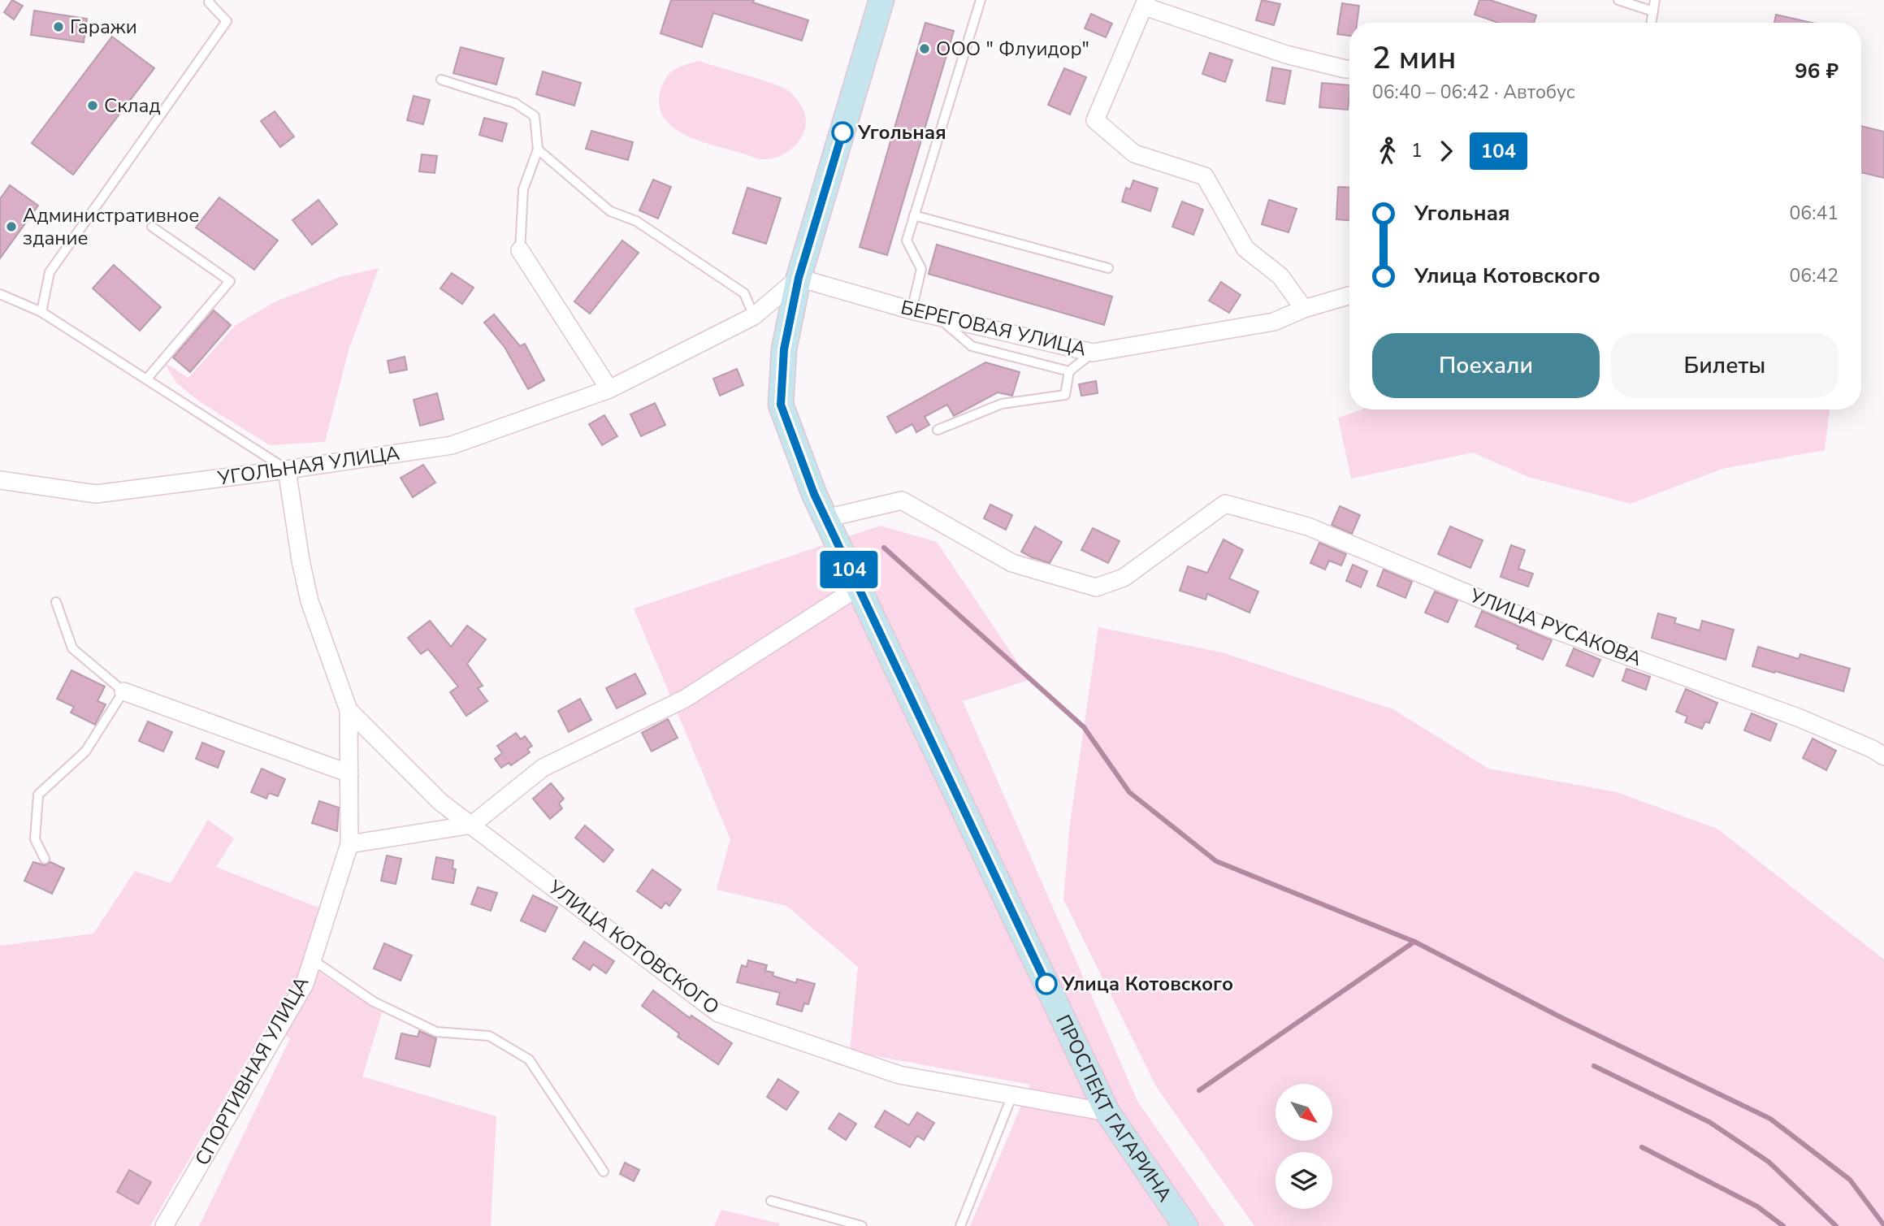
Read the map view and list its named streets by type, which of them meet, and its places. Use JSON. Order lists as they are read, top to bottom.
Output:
{
  "streets": {
    "main road": ["ПРОСПЕКТ ГАГАРИНА"],
    "street": [
      "БЕРЕГОВАЯ УЛИЦА",
      "УГОЛЬНАЯ УЛИЦА",
      "УЛИЦА РУСАКОВА",
      "УЛИЦА КОТОВСКОГО",
      "СПОРТИВНАЯ УЛИЦА"
    ]
  },
  "crossings": [
    ["БЕРЕГОВАЯ УЛИЦА", "УГОЛЬНАЯ УЛИЦА"],
    ["БЕРЕГОВАЯ УЛИЦА", "ПРОСПЕКТ ГАГАРИНА"],
    ["УГОЛЬНАЯ УЛИЦА", "УЛИЦА КОТОВСКОГО"],
    ["УГОЛЬНАЯ УЛИЦА", "ПРОСПЕКТ ГАГАРИНА"],
    ["УЛИЦА РУСАКОВА", "ПРОСПЕКТ ГАГАРИНА"],
    ["УЛИЦА КОТОВСКОГО", "СПОРТИВНАЯ УЛИЦА"],
    ["УЛИЦА КОТОВСКОГО", "ПРОСПЕКТ ГАГАРИНА"]
  ],
  "places": [
    "Гаражи",
    "ООО \" Флуидор\"",
    "Склад",
    "Угольная",
    "Административное здание",
    "Улица Котовского"
  ],
  "lines": ["bus line 104"],
  "north": "bottom right",
  "page": {
    "on_map": "104",
    "heading": ["2 мин", "06:40 – 06:42 · Автобус", "96 ₽"],
    "legs": ["1", "104"],
    "list": [
      {
        "name": "Угольная",
        "value": "06:41"
      },
      {
        "name": "Улица Котовского",
        "value": "06:42"
      }
    ],
    "buttons": ["Поехали", "Билеты"]
  }
}
